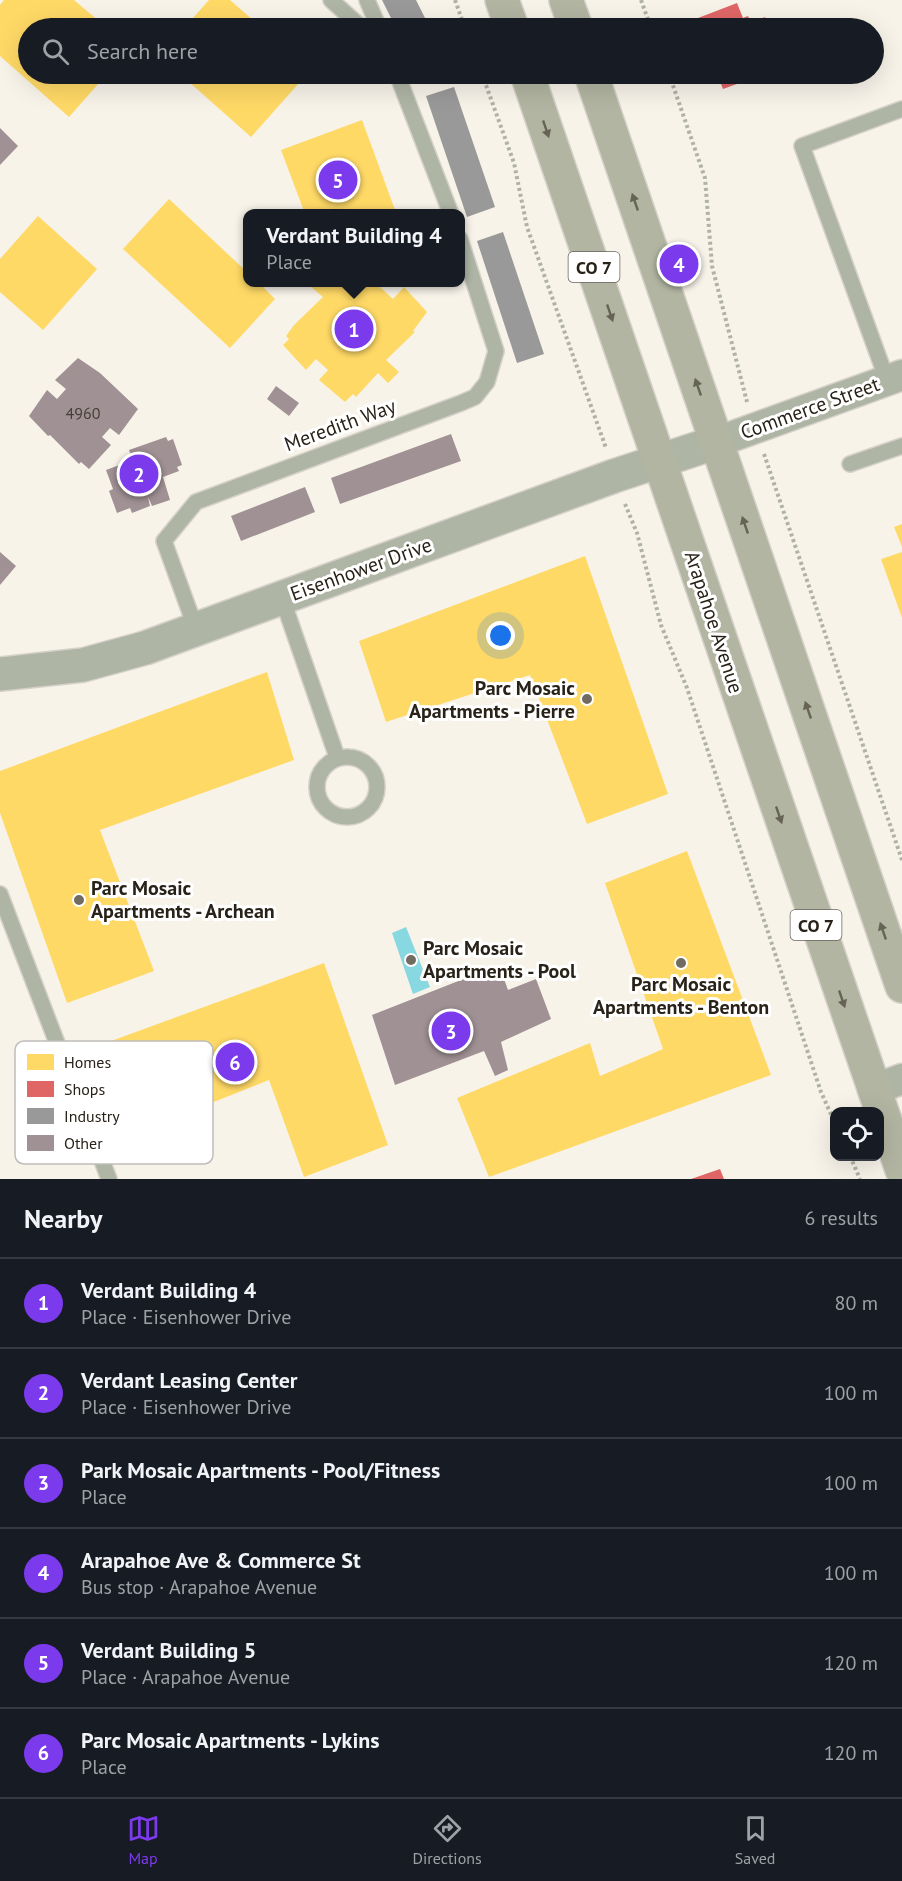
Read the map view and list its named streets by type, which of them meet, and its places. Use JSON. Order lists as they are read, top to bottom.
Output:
{
  "streets": {
    "main road": ["CO 7", "Arapahoe Avenue"],
    "street": ["Commerce Street", "Eisenhower Drive"],
    "lane": ["Meredith Way"]
  },
  "crossings": [
    ["Commerce Street", "Eisenhower Drive"],
    ["Meredith Way", "Eisenhower Drive"],
    ["Eisenhower Drive", "Arapahoe Avenue"]
  ],
  "places": [
    "Parc Mosaic Apartments - Pierre",
    "Parc Mosaic Apartments - Archean",
    "Parc Mosaic Apartments - Pool",
    "Parc Mosaic Apartments - Benton"
  ],
  "house_numbers": ["4960"],
  "legend": [
    "Homes",
    "Shops",
    "Industry",
    "Other"
  ],
  "page": {
    "search": "Search here",
    "pins": [
      "5",
      "4",
      "1",
      "2",
      "3",
      "6"
    ],
    "popup": ["Verdant Building 4", "Place"],
    "heading": ["Nearby", "6 results"],
    "list": [
      {
        "mark": "1",
        "name": "Verdant Building 4",
        "note": "Place · Eisenhower Drive",
        "value": "80 m"
      },
      {
        "mark": "2",
        "name": "Verdant Leasing Center",
        "note": "Place · Eisenhower Drive",
        "value": "100 m"
      },
      {
        "mark": "3",
        "name": "Park Mosaic Apartments - Pool/Fitness",
        "note": "Place",
        "value": "100 m"
      },
      {
        "mark": "4",
        "name": "Arapahoe Ave & Commerce St",
        "note": "Bus stop · Arapahoe Avenue",
        "value": "100 m"
      },
      {
        "mark": "5",
        "name": "Verdant Building 5",
        "note": "Place · Arapahoe Avenue",
        "value": "120 m"
      },
      {
        "mark": "6",
        "name": "Parc Mosaic Apartments - Lykins",
        "note": "Place",
        "value": "120 m"
      }
    ],
    "nav": ["Map", "Directions", "Saved"]
  }
}
